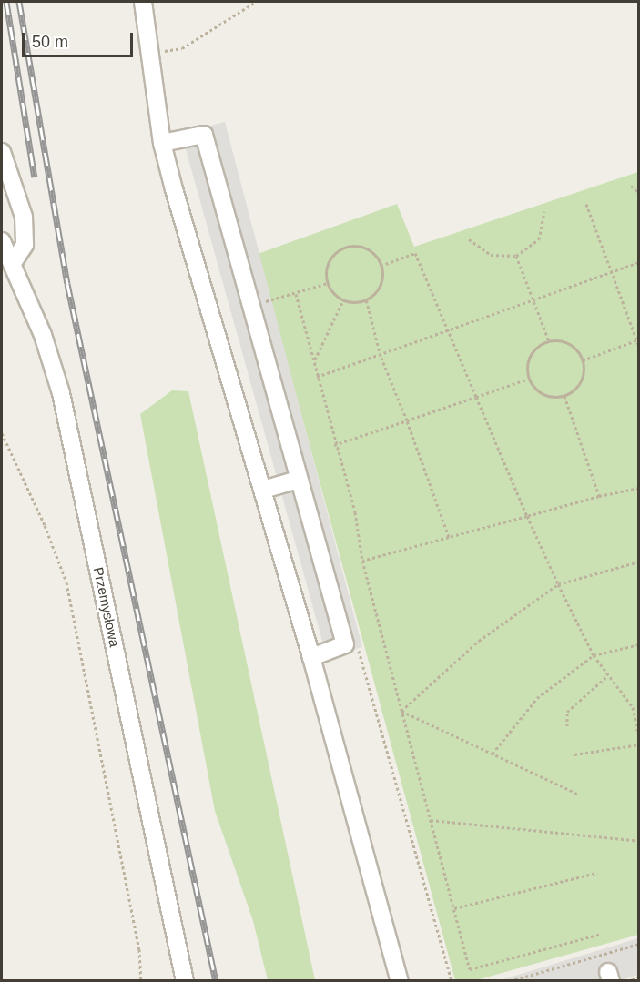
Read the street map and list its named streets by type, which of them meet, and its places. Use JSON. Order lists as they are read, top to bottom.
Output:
{
  "streets": {
    "street": ["Przemysłowa"]
  },
  "scale_bar": "50 m"
}
